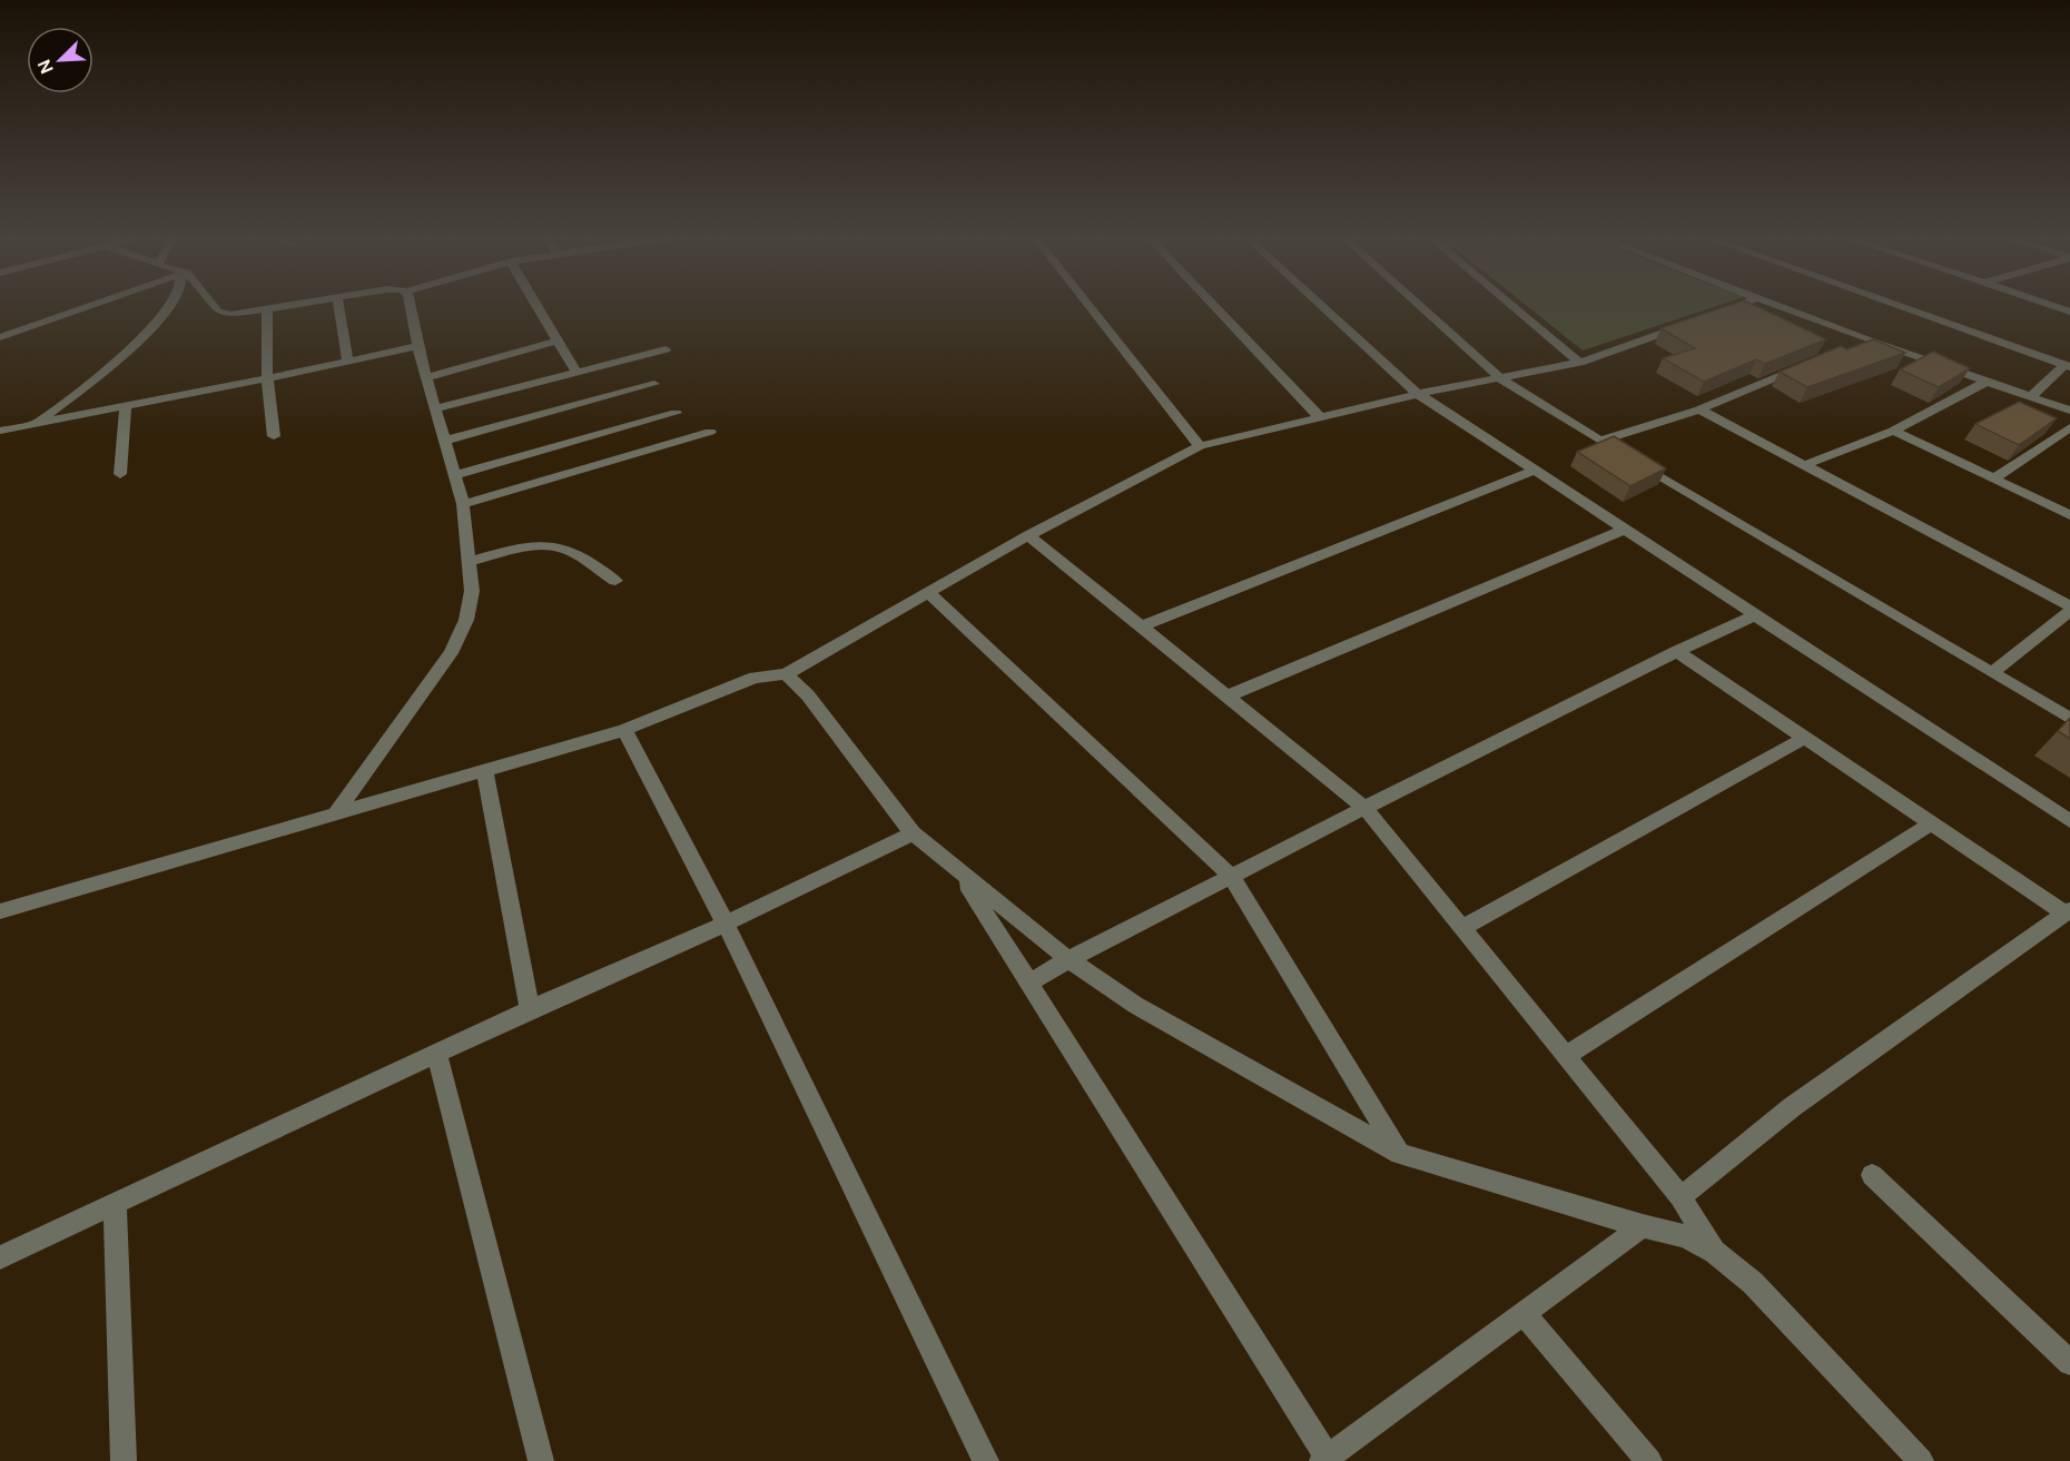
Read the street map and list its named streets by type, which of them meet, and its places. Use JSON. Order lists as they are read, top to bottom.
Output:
{
  "north": "bottom left"
}
